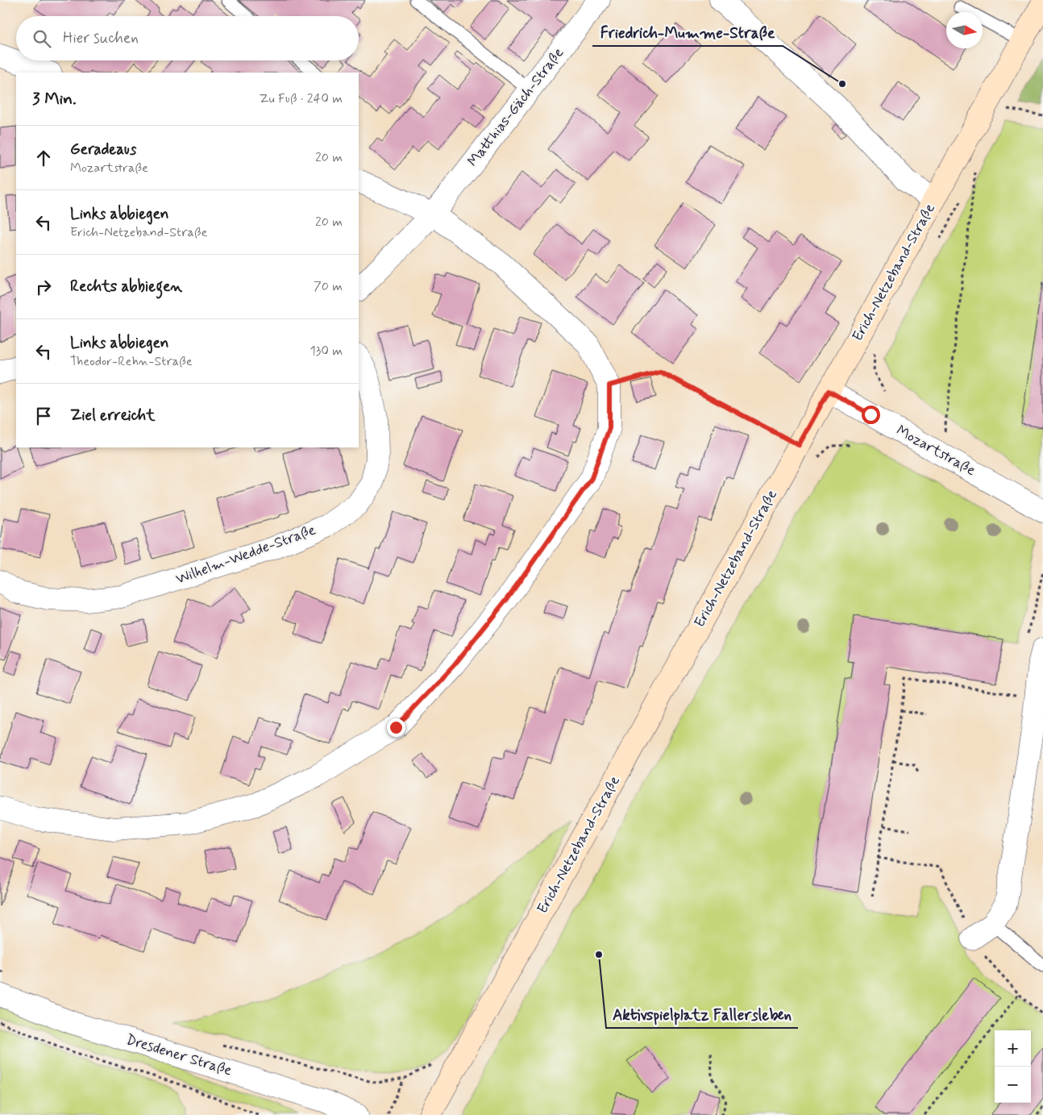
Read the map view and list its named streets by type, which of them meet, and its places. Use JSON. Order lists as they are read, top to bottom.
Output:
{
  "streets": {
    "street": [
      "Matthias-Gäch-Straße",
      "Erich-Netzeband-Straße",
      "Mozartstraße",
      "Wilhelm-Wedde-Straße",
      "Dresdener Straße"
    ]
  },
  "crossings": [
    ["Erich-Netzeband-Straße", "Mozartstraße"]
  ],
  "places": ["Friedrich-Mumme-Straße", "Aktivspielplatz Fallersleben"],
  "north": "right",
  "page": {
    "search": "Hier suchen",
    "heading": ["3 Min.", "Zu Fuß · 240 m"],
    "list": [
      ["Geradeaus", "Mozartstraße", "20 m"],
      ["Links abbiegen", "Erich-Netzeband-Straße", "20 m"],
      ["Rechts abbiegen", "70 m"],
      ["Links abbiegen", "Theodor-Rehn-Straße", "130 m"],
      "Ziel erreicht"
    ],
    "map_buttons": ["+", "−"]
  }
}
